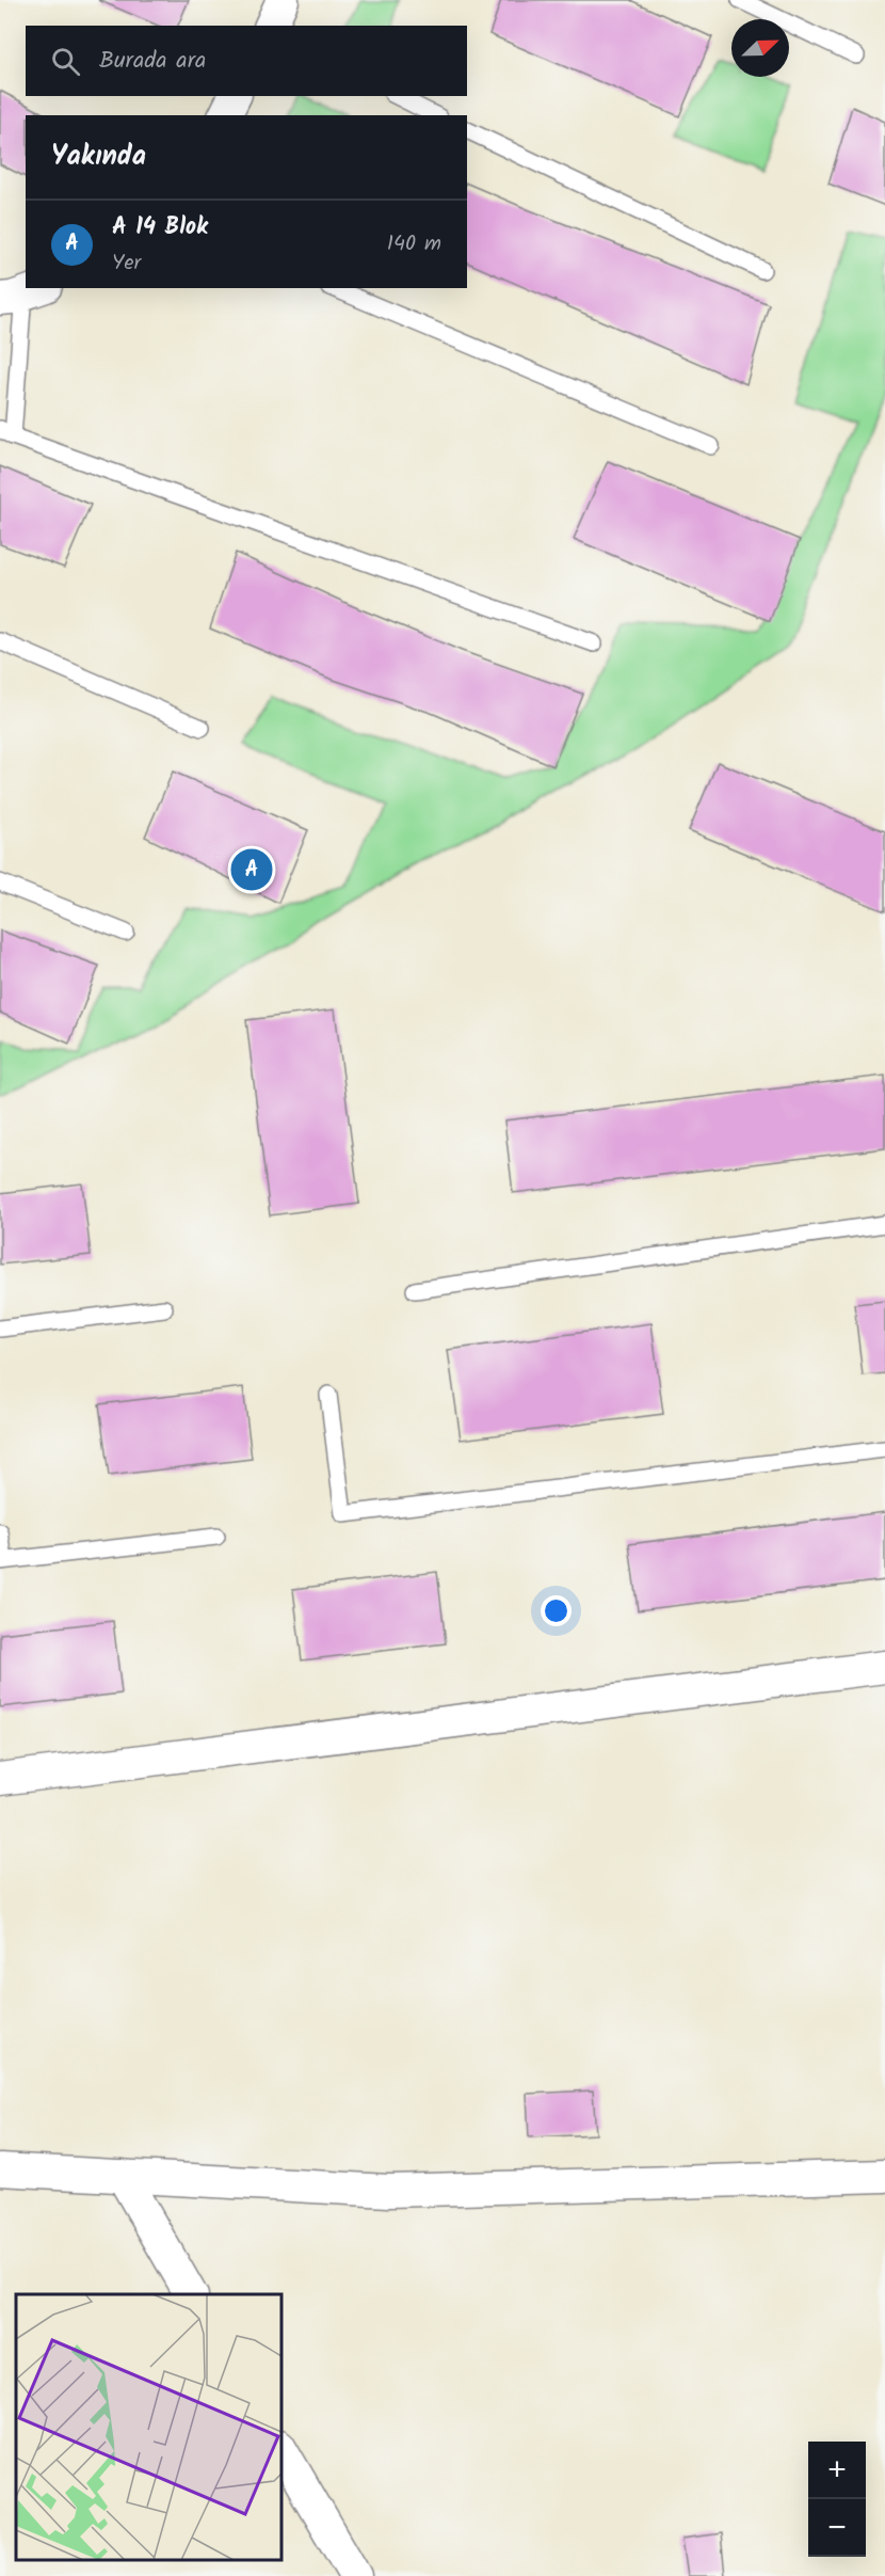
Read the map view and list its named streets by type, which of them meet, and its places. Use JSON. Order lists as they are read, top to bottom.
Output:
{
  "north": "top right",
  "page": {
    "search": "Burada ara",
    "heading": "Yakında",
    "list": [
      {
        "mark": "A",
        "name": "A 14 Blok",
        "note": "Yer",
        "value": "140 m"
      }
    ],
    "pins": "A",
    "map_buttons": ["+", "−"]
  }
}
